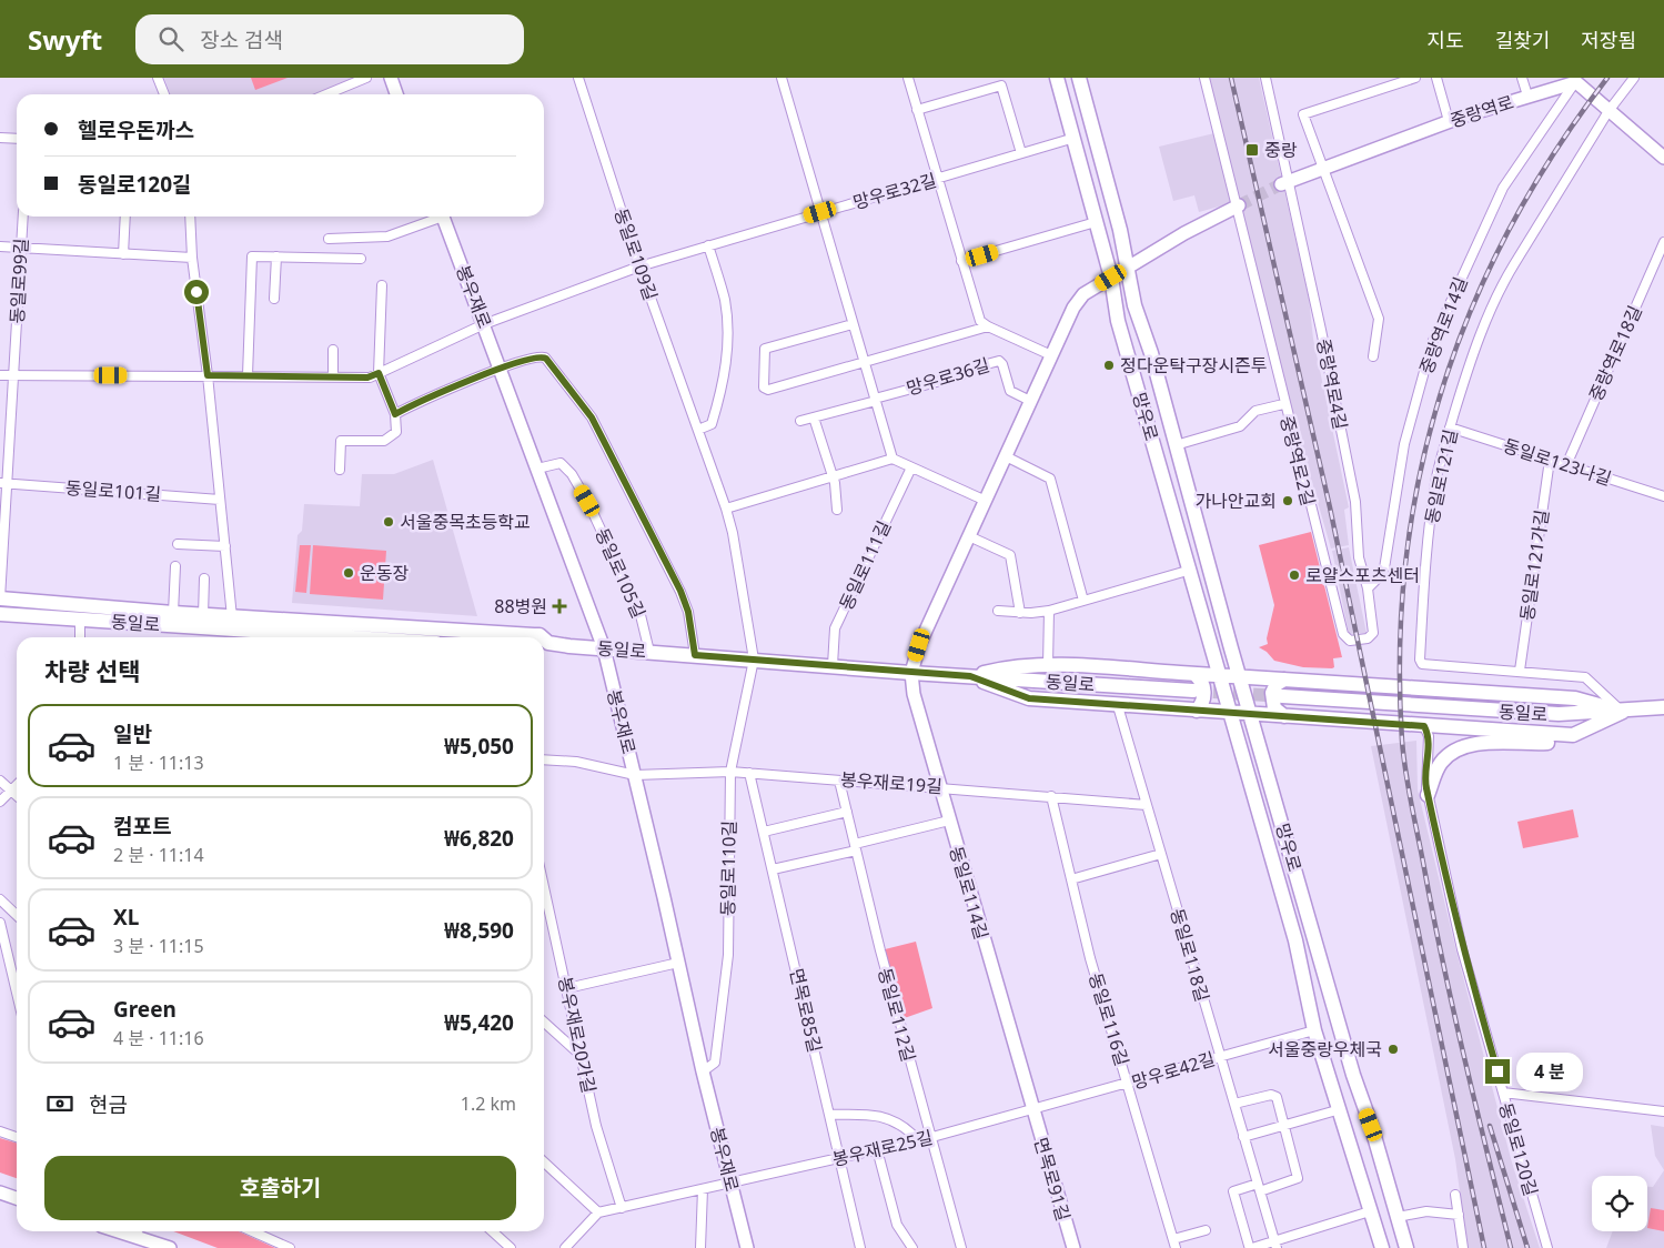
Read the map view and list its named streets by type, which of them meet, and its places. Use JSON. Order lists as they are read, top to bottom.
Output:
{
  "streets": {
    "main road": ["망우로", "동일로"],
    "street": [
      "중랑역로",
      "망우로32길",
      "동일로109길",
      "동일로99길",
      "봉우재로",
      "중랑역로14길",
      "중랑역로18길",
      "망우로36길",
      "중랑역로4길",
      "중랑역로2길",
      "동일로123나길",
      "동일로121길",
      "동일로101길",
      "동일로111길",
      "동일로121가길",
      "동일로105길",
      "봉우재로19길",
      "동일로110길",
      "동일로114길",
      "동일로118길",
      "면목로85길",
      "동일로112길",
      "동일로116길",
      "봉우재로20가길",
      "망우로42길",
      "봉우재로25길",
      "동일로120길",
      "면목로91길"
    ]
  },
  "crossings": [
    ["중랑역로", "중랑역로14길"],
    ["중랑역로", "중랑역로4길"],
    ["망우로32길", "동일로109길"],
    ["망우로32길", "동일로99길"],
    ["망우로32길", "봉우재로"],
    ["망우로32길", "망우로"],
    ["동일로109길", "동일로"],
    ["동일로109길", "동일로110길"],
    ["동일로99길", "동일로101길"],
    ["동일로99길", "동일로"],
    ["봉우재로", "동일로105길"],
    ["봉우재로", "동일로"],
    ["봉우재로", "봉우재로19길"],
    ["봉우재로", "동일로110길"],
    ["봉우재로", "봉우재로25길"],
    ["중랑역로14길", "중랑역로4길"],
    ["중랑역로14길", "중랑역로2길"],
    ["중랑역로18길", "동일로123나길"],
    ["중랑역로4길", "중랑역로2길"],
    ["망우로", "중랑역로2길"],
    ["망우로", "망우로42길"],
    ["동일로123나길", "동일로121길"],
    ["동일로123나길", "동일로121가길"],
    ["동일로121길", "동일로121가길"],
    ["동일로121길", "동일로"],
    ["동일로111길", "동일로"],
    ["동일로105길", "동일로"],
    ["동일로", "동일로110길"],
    ["동일로", "동일로114길"],
    ["봉우재로19길", "동일로110길"],
    ["봉우재로19길", "동일로114길"],
    ["봉우재로19길", "동일로118길"],
    ["봉우재로19길", "면목로85길"],
    ["봉우재로19길", "동일로112길"],
    ["봉우재로19길", "동일로116길"],
    ["동일로114길", "망우로42길"],
    ["동일로114길", "봉우재로25길"],
    ["동일로114길", "면목로91길"],
    ["동일로118길", "망우로42길"],
    ["면목로85길", "봉우재로25길"],
    ["동일로112길", "봉우재로25길"],
    ["동일로116길", "망우로42길"],
    ["봉우재로20가길", "봉우재로25길"],
    ["망우로42길", "봉우재로25길"],
    ["망우로42길", "면목로91길"],
    ["봉우재로25길", "면목로91길"]
  ],
  "places": {
    "transit": ["중랑"],
    "other": [
      "정다운탁구장시즌투",
      "가나안교회",
      "서울중목초등학교",
      "운동장",
      "로얄스포츠센터",
      "서울중랑우체국"
    ],
    "health": ["88병원"]
  },
  "page": {
    "header": "Swyft",
    "search": "장소 검색",
    "nav": ["지도", "길찾기", "저장됨"],
    "banner": ["헬로우돈까스", "동일로120길"],
    "heading": "차량 선택",
    "list": [
      {
        "name": "일반",
        "note": "1 분 · 11:13",
        "value": "₩5,050"
      },
      {
        "name": "컴포트",
        "note": "2 분 · 11:14",
        "value": "₩6,820"
      },
      {
        "name": "XL",
        "note": "3 분 · 11:15",
        "value": "₩8,590"
      },
      {
        "name": "Green",
        "note": "4 분 · 11:16",
        "value": "₩5,420"
      }
    ],
    "bubble": "4 분",
    "pay": ["현금", "1.2 km"],
    "buttons": "호출하기"
  }
}
